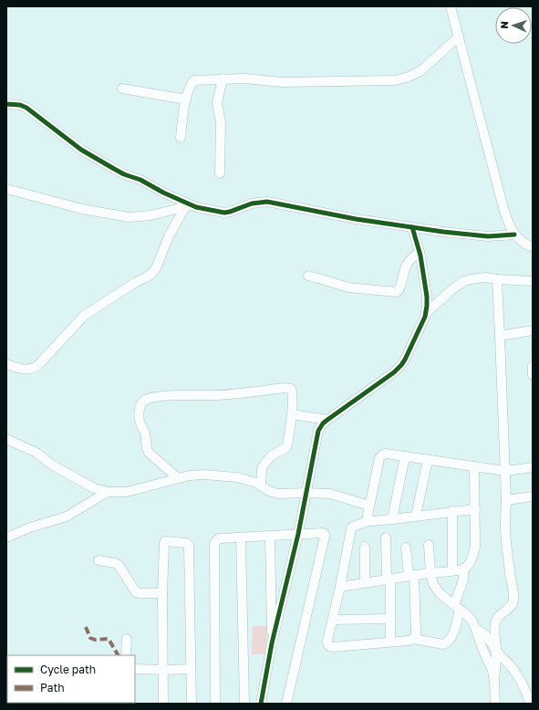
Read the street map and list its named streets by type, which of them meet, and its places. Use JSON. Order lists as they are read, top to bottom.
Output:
{
  "legend": ["Cycle path", "Path"],
  "north": "left"
}
